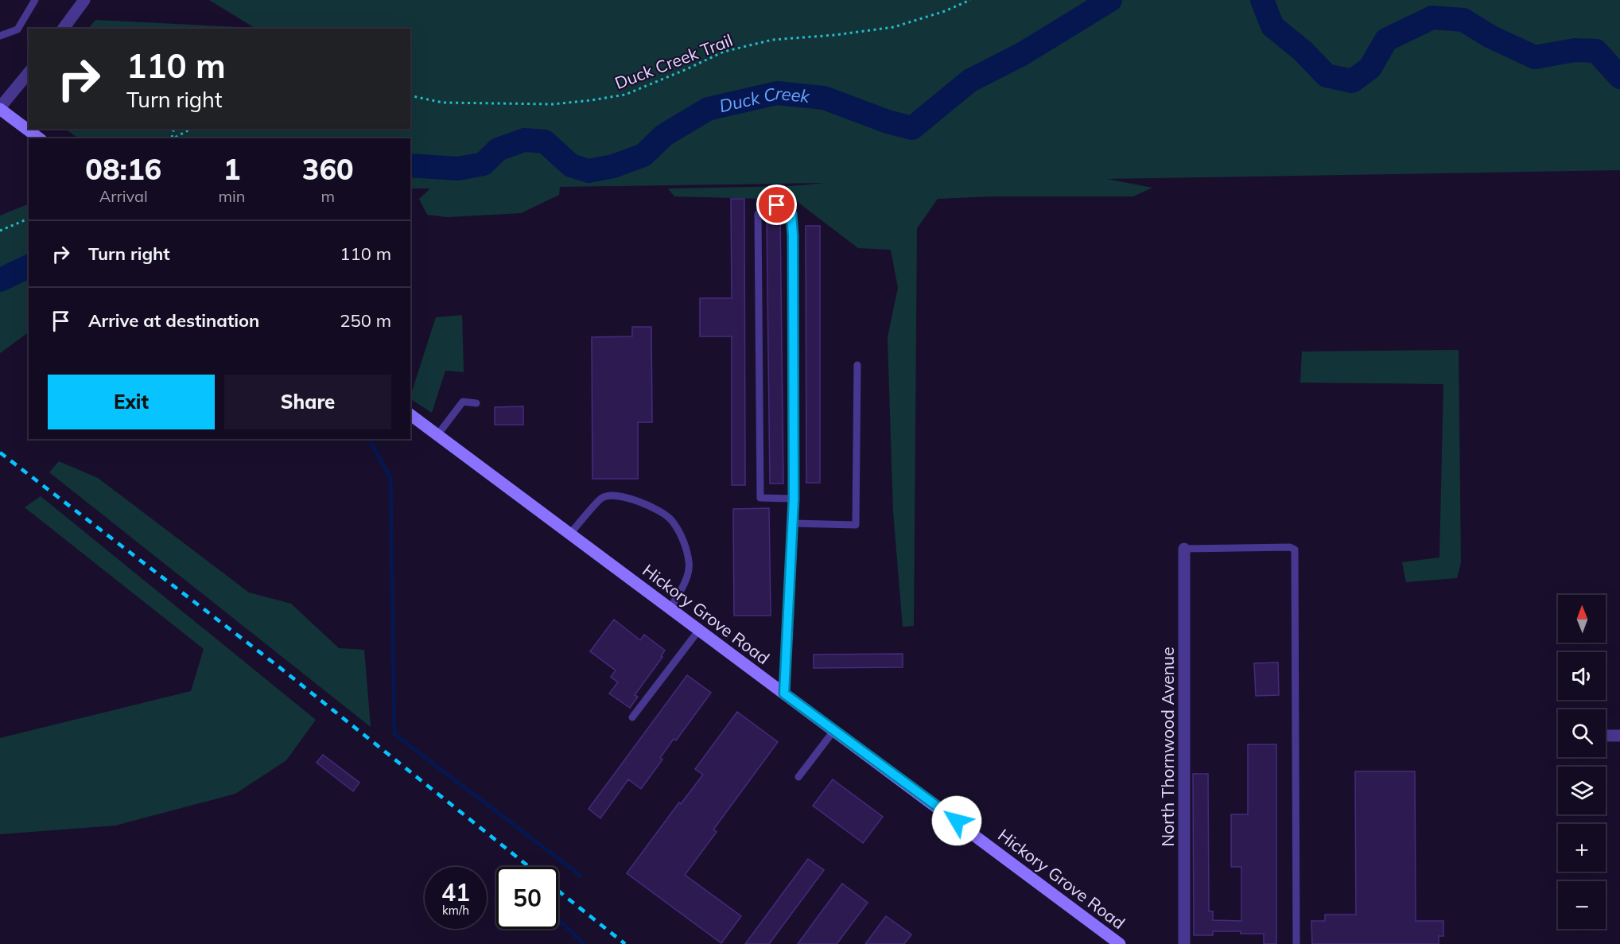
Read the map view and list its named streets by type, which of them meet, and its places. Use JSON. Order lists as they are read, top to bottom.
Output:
{
  "streets": {
    "main road": ["Hickory Grove Road"],
    "street": ["North Thornwood Avenue"],
    "path": ["Duck Creek Trail"]
  },
  "water": ["Duck Creek"],
  "north": "top",
  "page": {
    "turn": ["110 m", "Turn right"],
    "eta": [
      "08:16",
      "Arrival",
      "1",
      "min",
      "360",
      "m"
    ],
    "list": [
      {
        "name": "Turn right",
        "value": "110 m"
      },
      {
        "name": "Arrive at destination",
        "value": "250 m"
      }
    ],
    "buttons": ["Exit", "Share"],
    "map_buttons": ["+", "−"],
    "speed": "41 km/h",
    "limit": "50"
  }
}
